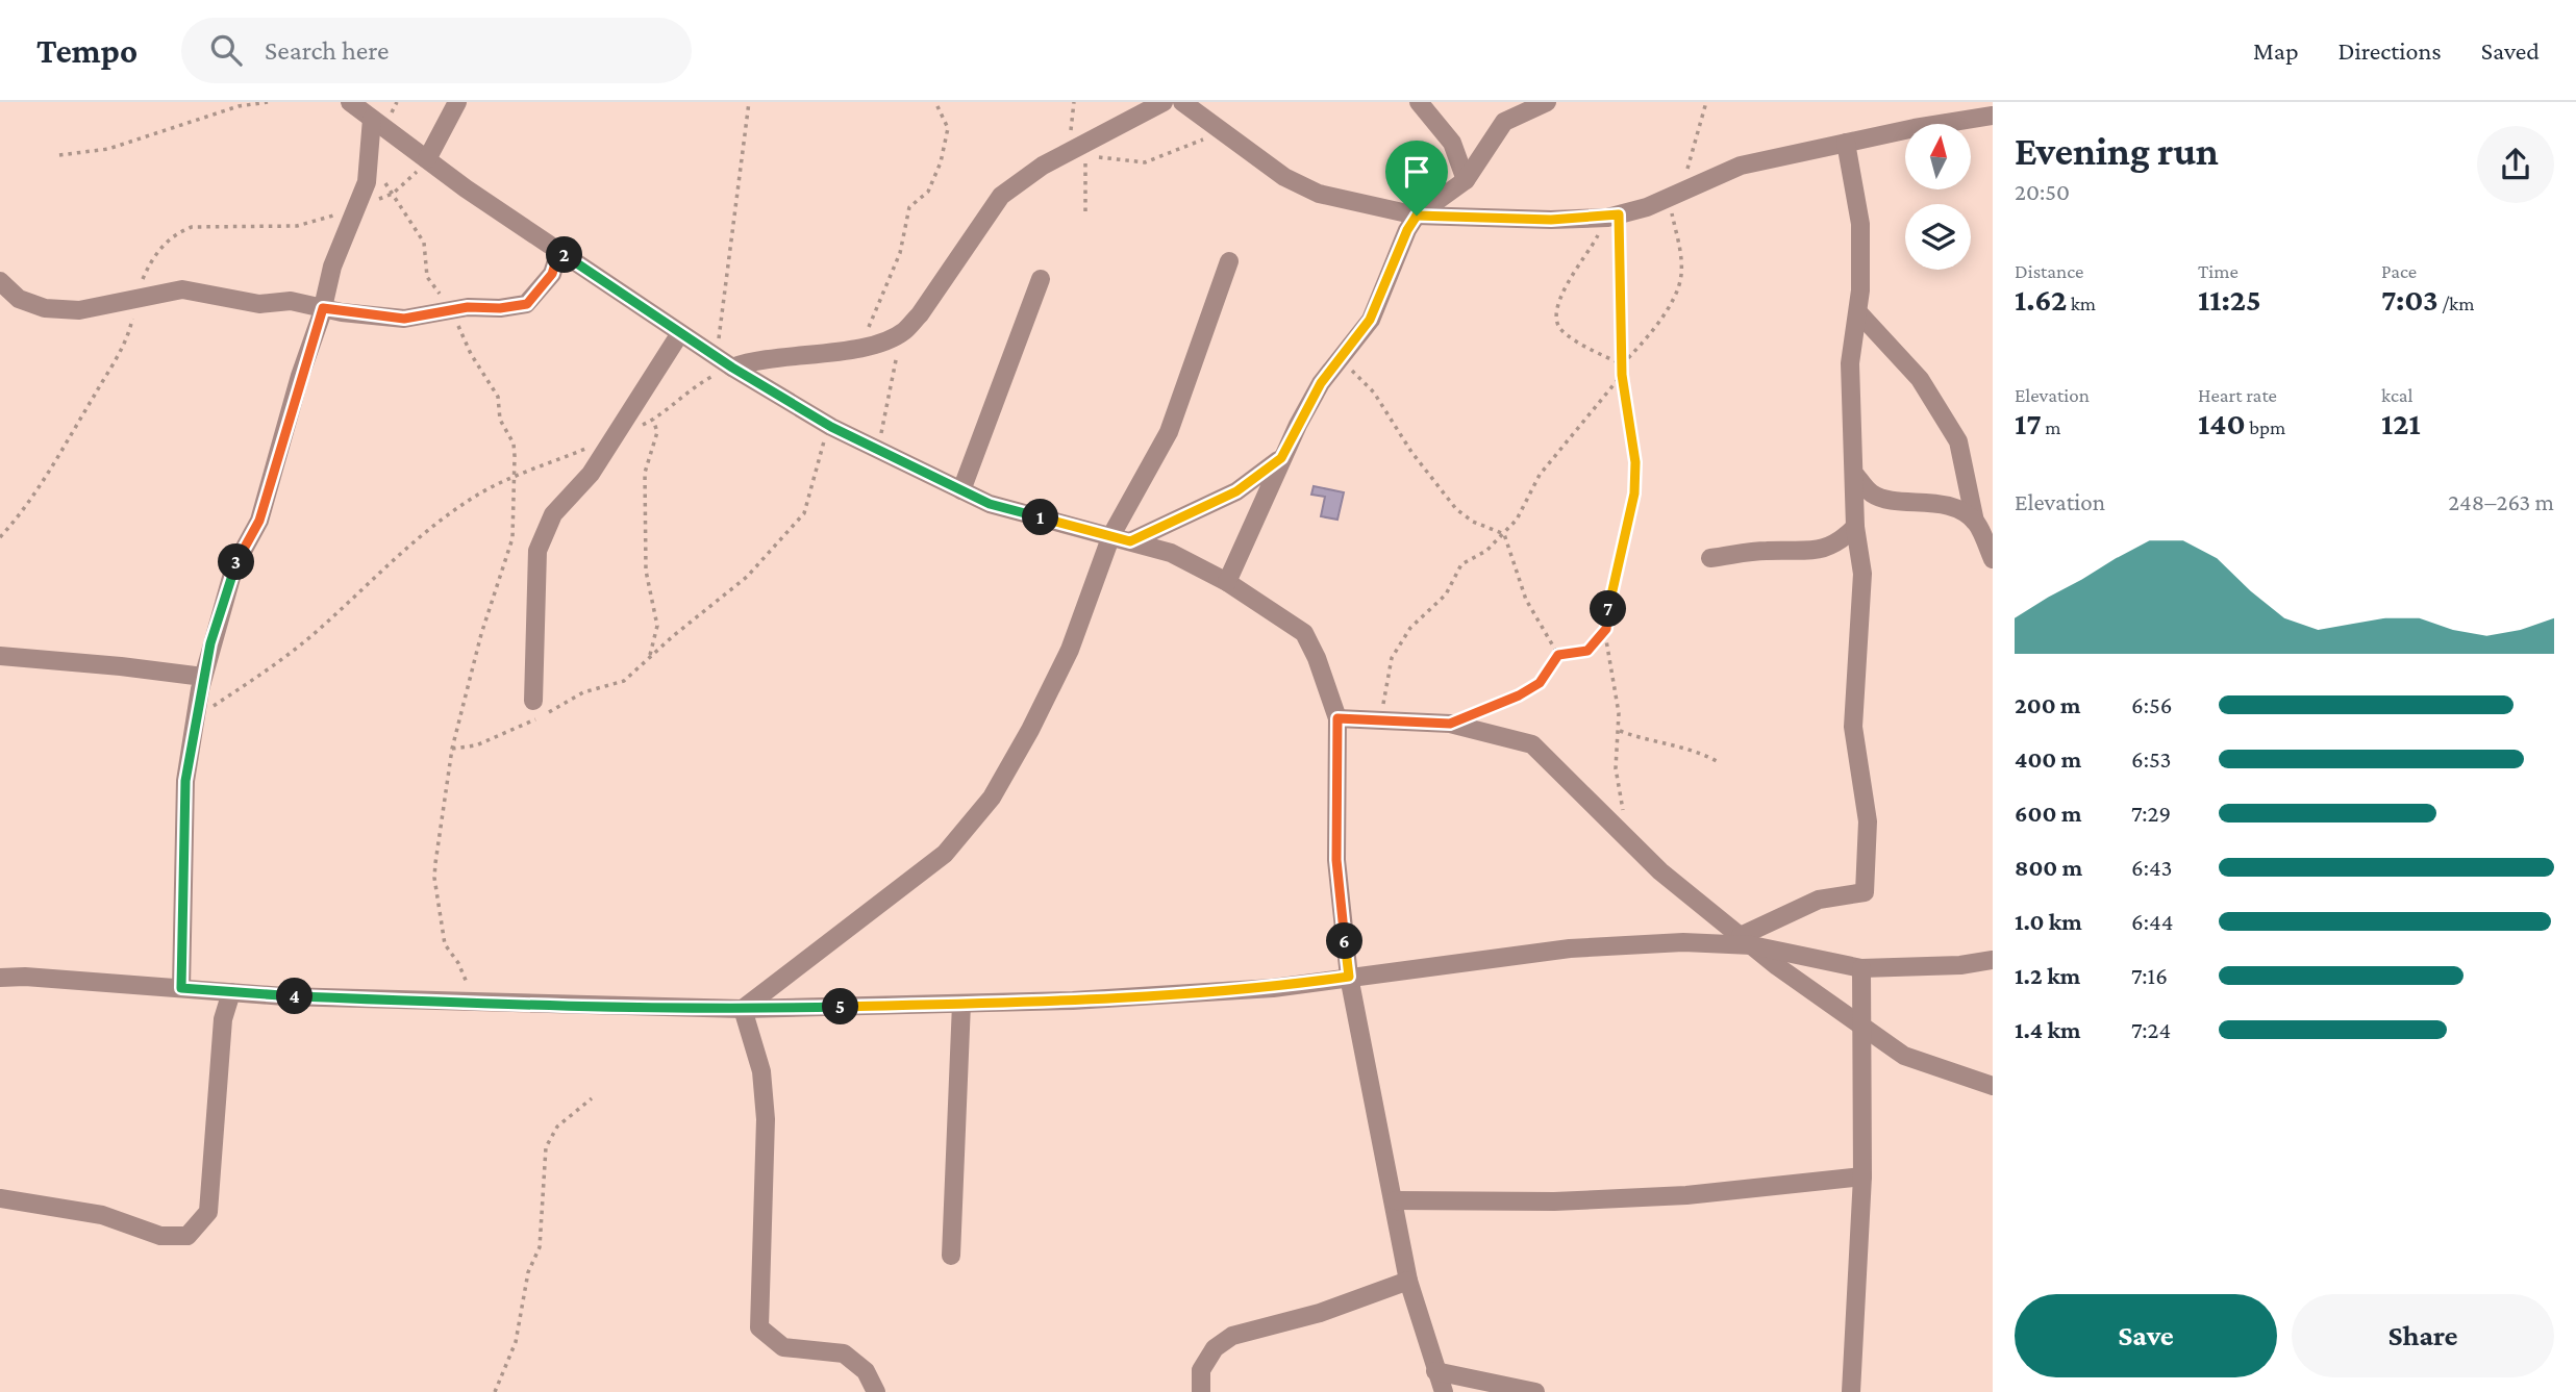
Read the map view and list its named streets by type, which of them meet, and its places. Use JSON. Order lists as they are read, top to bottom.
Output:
{
  "north": "top",
  "page": {
    "header": "Tempo",
    "search": "Search here",
    "nav": ["Map", "Directions", "Saved"],
    "heading": ["Evening run", "20:50"],
    "stats": [
      ["Distance", "1.62 km"],
      ["Time", "11:25"],
      ["Pace", "7:03 /km"],
      ["Elevation", "17 m"],
      ["Heart rate", "140 bpm"],
      ["kcal", "121"]
    ],
    "pins": [
      "2",
      "1",
      "3",
      "7",
      "6",
      "4",
      "5"
    ],
    "chart": ["Elevation", "248–263 m"],
    "list": [
      {
        "name": "200 m",
        "note": "6:56"
      },
      {
        "name": "400 m",
        "note": "6:53"
      },
      {
        "name": "600 m",
        "note": "7:29"
      },
      {
        "name": "800 m",
        "note": "6:43"
      },
      {
        "name": "1.0 km",
        "note": "6:44"
      },
      {
        "name": "1.2 km",
        "note": "7:16"
      },
      {
        "name": "1.4 km",
        "note": "7:24"
      }
    ],
    "buttons": ["Save", "Share"]
  }
}
